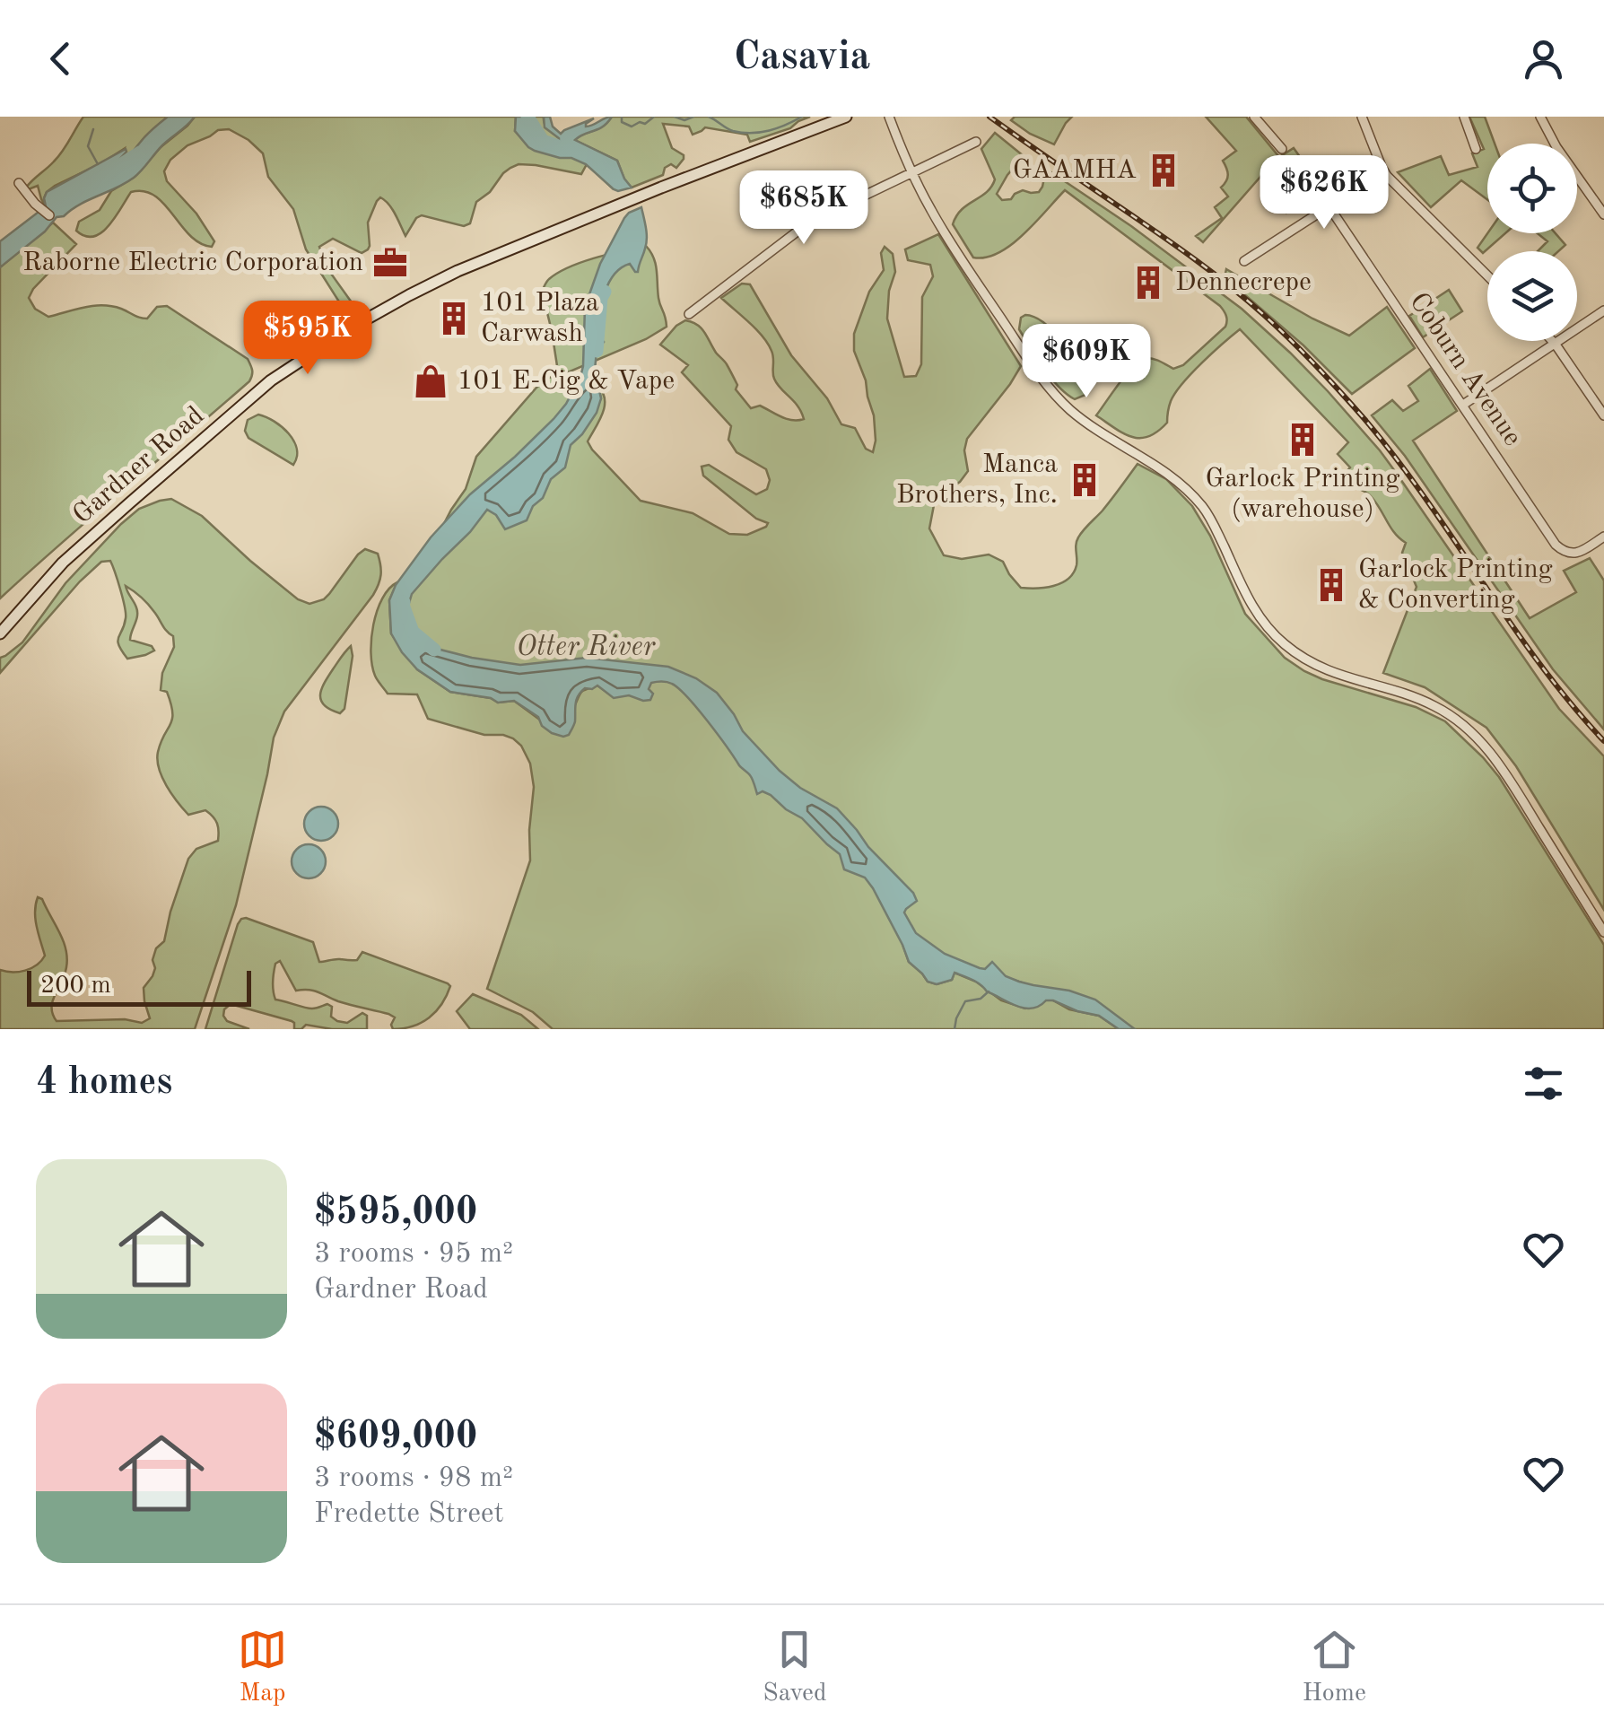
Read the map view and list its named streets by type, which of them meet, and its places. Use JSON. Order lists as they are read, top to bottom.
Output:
{
  "streets": {
    "main road": ["Gardner Road"],
    "street": ["Coburn Avenue"]
  },
  "water": ["Otter River"],
  "places": {
    "building": [
      "GAAMHA",
      "Dennecrepe",
      "101 Plaza Carwash",
      "Garlock Printing (warehouse)",
      "Manca Brothers, Inc.",
      "Garlock Printing & Converting"
    ],
    "office": ["Raborne Electric Corporation"],
    "shop": ["101 E-Cig & Vape"]
  },
  "scale_bar": "200 m",
  "page": {
    "header": "Casavia",
    "price": [
      "$626K",
      "$685K",
      "$595K",
      "$609K"
    ],
    "scale": "200 m",
    "heading": "4 homes",
    "list": [
      {
        "name": "$595,000",
        "note": "3 rooms · 95 m² · Gardner Road"
      },
      {
        "name": "$609,000",
        "note": "3 rooms · 98 m² · Fredette Street"
      }
    ],
    "tabs": ["Map", "Saved", "Home"]
  }
}
